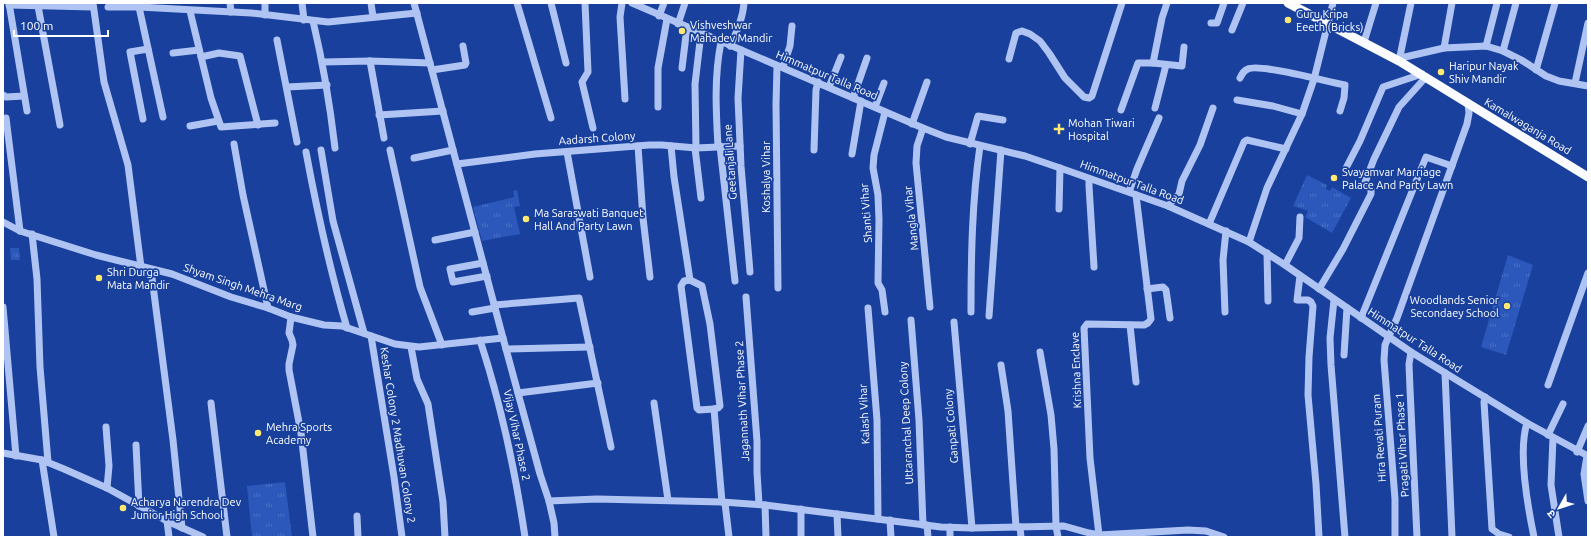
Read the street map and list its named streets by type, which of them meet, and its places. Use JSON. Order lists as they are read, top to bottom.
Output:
{
  "streets": {
    "main road": ["Kamalwaganja Road"],
    "street": [
      "Himmatpur Talla Road",
      "Aadarsh Colony",
      "Geetanjali Lane",
      "Koshalya Vihar",
      "Shanti Vihar",
      "Mangla Vihar",
      "Shyam Singh Mehra Marg",
      "Krishna Enclave",
      "Jagannath Vihar Phase 2",
      "Kalash Vihar",
      "Uttaranchal Deep Colony",
      "Ganpati Colony",
      "Keshar Colony 2 Madhuvan Colony 2",
      "Vijay Vihar Phase 2",
      "Hira Revati Puram",
      "Pragati Vihar Phase 1"
    ]
  },
  "crossings": [
    ["Himmatpur Talla Road", "Geetanjali Lane"],
    ["Himmatpur Talla Road", "Koshalya Vihar"],
    ["Himmatpur Talla Road", "Shanti Vihar"],
    ["Himmatpur Talla Road", "Mangla Vihar"],
    ["Himmatpur Talla Road", "Krishna Enclave"],
    ["Himmatpur Talla Road", "Hira Revati Puram"],
    ["Himmatpur Talla Road", "Pragati Vihar Phase 1"],
    ["Kamalwaganja Road", "Hira Revati Puram"],
    ["Aadarsh Colony", "Geetanjali Lane"],
    ["Shyam Singh Mehra Marg", "Keshar Colony 2 Madhuvan Colony 2"],
    ["Shyam Singh Mehra Marg", "Vijay Vihar Phase 2"]
  ],
  "places": {
    "other": [
      "Guru Kripa Eeeth (Bricks)",
      "Vishveshwar Mahadev Mandir",
      "Haripur Nayak Shiv Mandir",
      "Svayamvar Marriage Palace And Party Lawn",
      "Ma Saraswati Banquet Hall And Party Lawn",
      "Shri Durga Mata Mandir",
      "Woodlands Senior Secondaey School",
      "Mehra Sports Academy",
      "Acharya Narendra Dev Junior High School"
    ],
    "health": ["Mohan Tiwari Hospital"]
  },
  "scale_bar": "100 m",
  "north": "bottom left"
}
